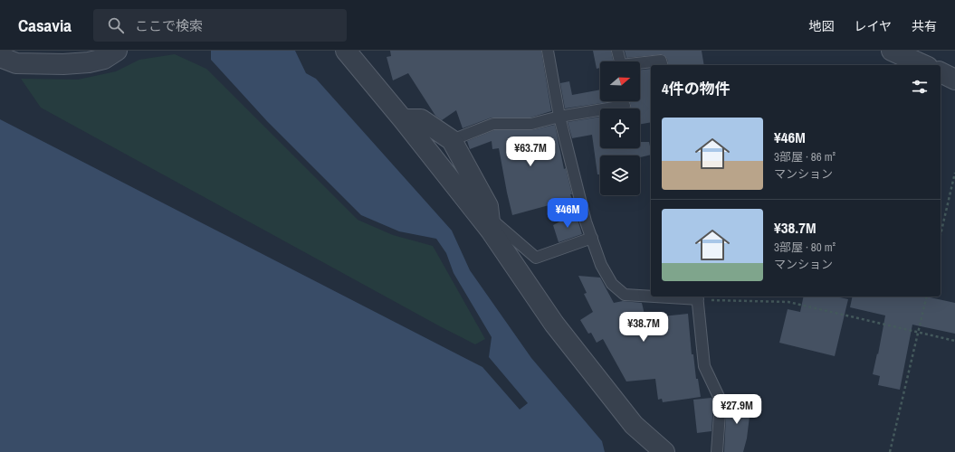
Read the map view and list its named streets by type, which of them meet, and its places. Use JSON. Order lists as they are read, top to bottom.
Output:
{
  "north": "right",
  "page": {
    "header": "Casavia",
    "search": "ここで検索",
    "nav": ["地図", "レイヤ", "共有"],
    "heading": "4件の物件",
    "list": [
      {
        "name": "¥46M",
        "note": "3部屋 · 86 m² · マンション"
      },
      {
        "name": "¥38.7M",
        "note": "3部屋 · 80 m² · マンション"
      }
    ],
    "price": [
      "¥63.7M",
      "¥46M",
      "¥38.7M",
      "¥27.9M"
    ]
  }
}
